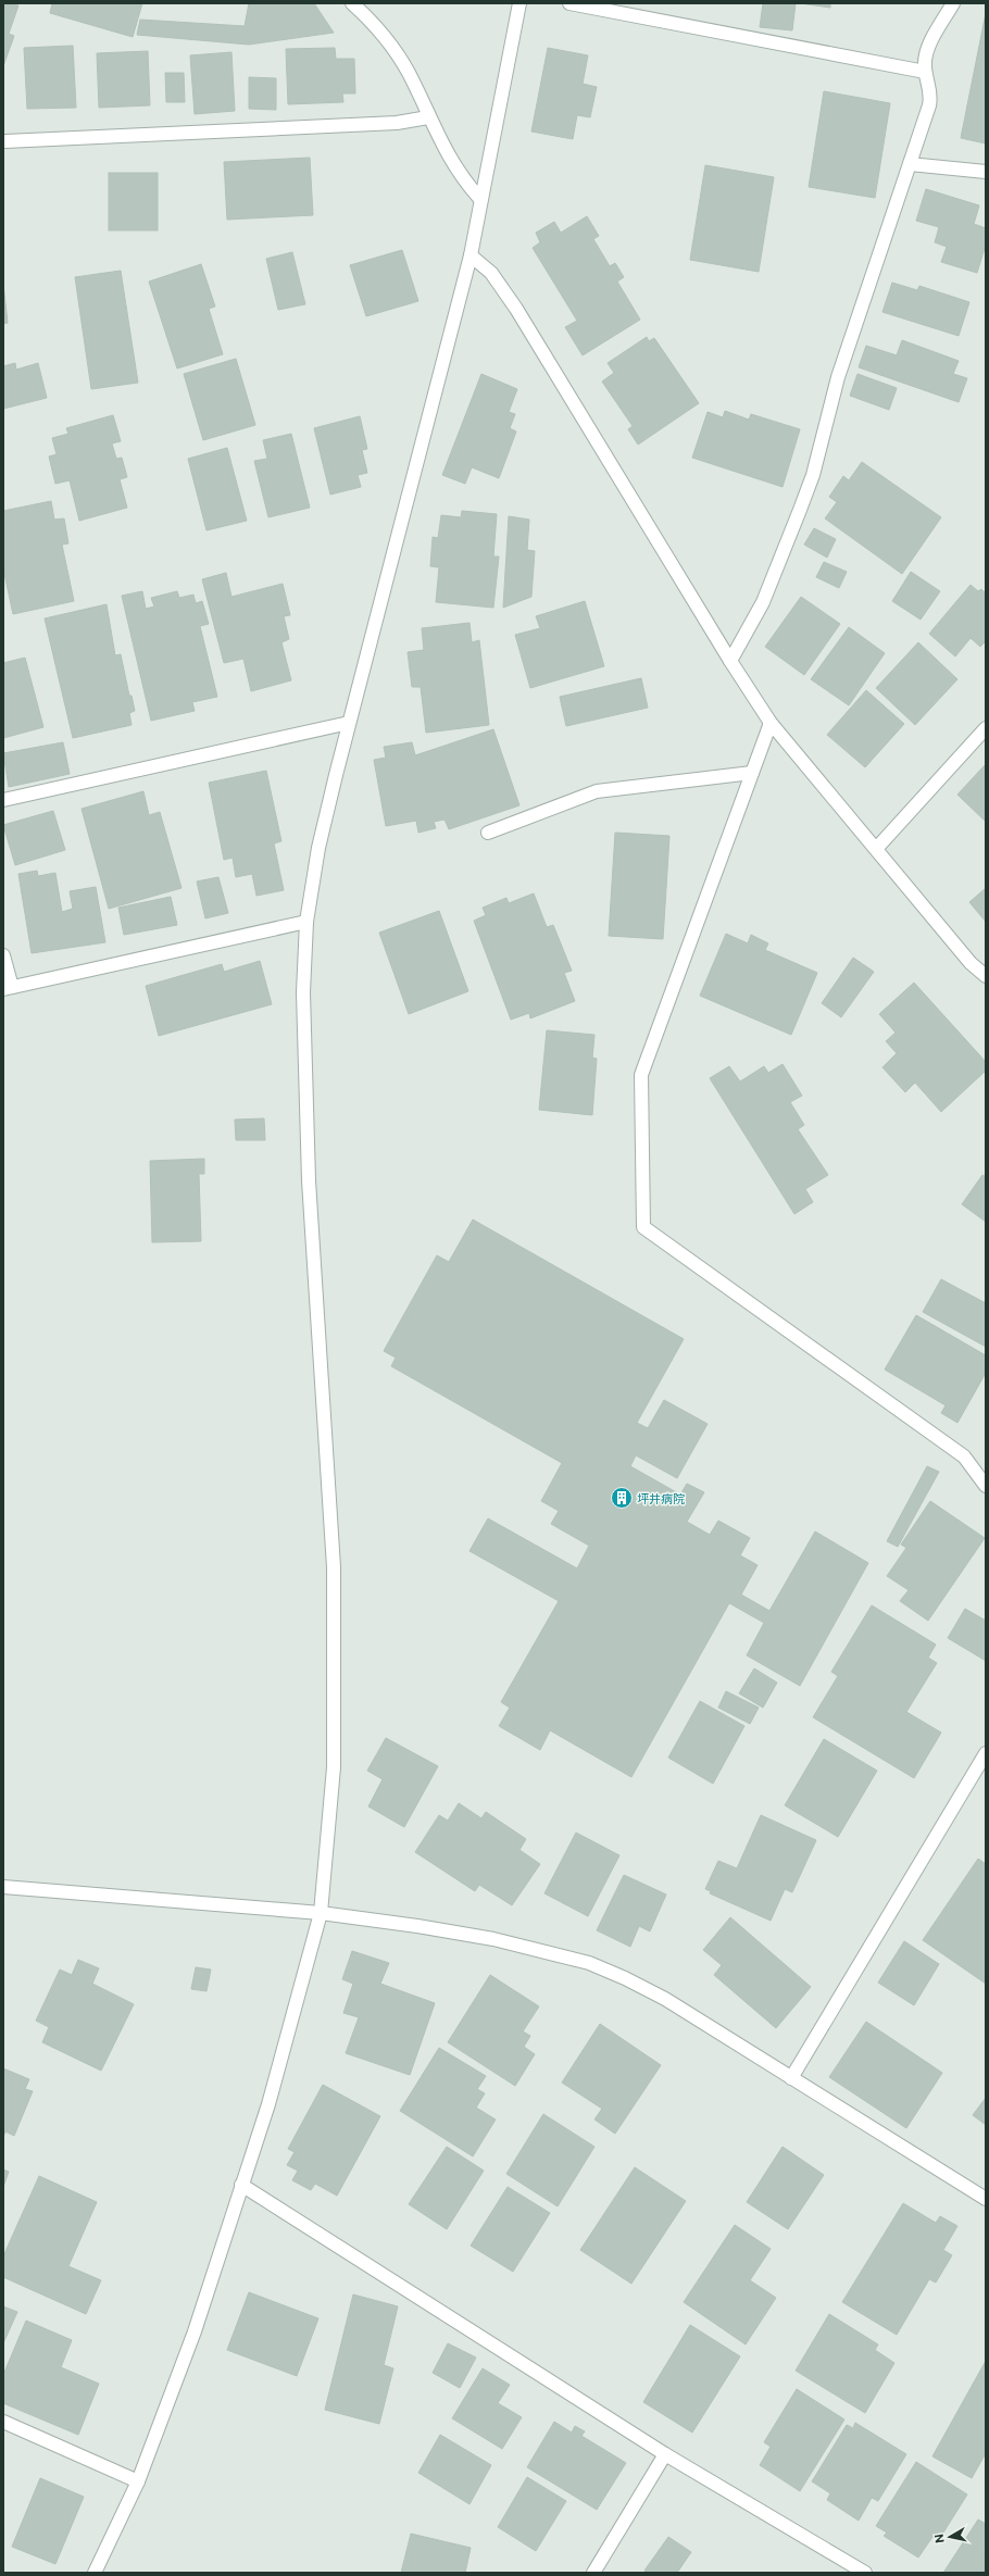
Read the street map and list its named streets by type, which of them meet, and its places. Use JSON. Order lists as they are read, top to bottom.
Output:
{
  "places": {
    "building": ["坪井病院"]
  },
  "north": "left"
}
